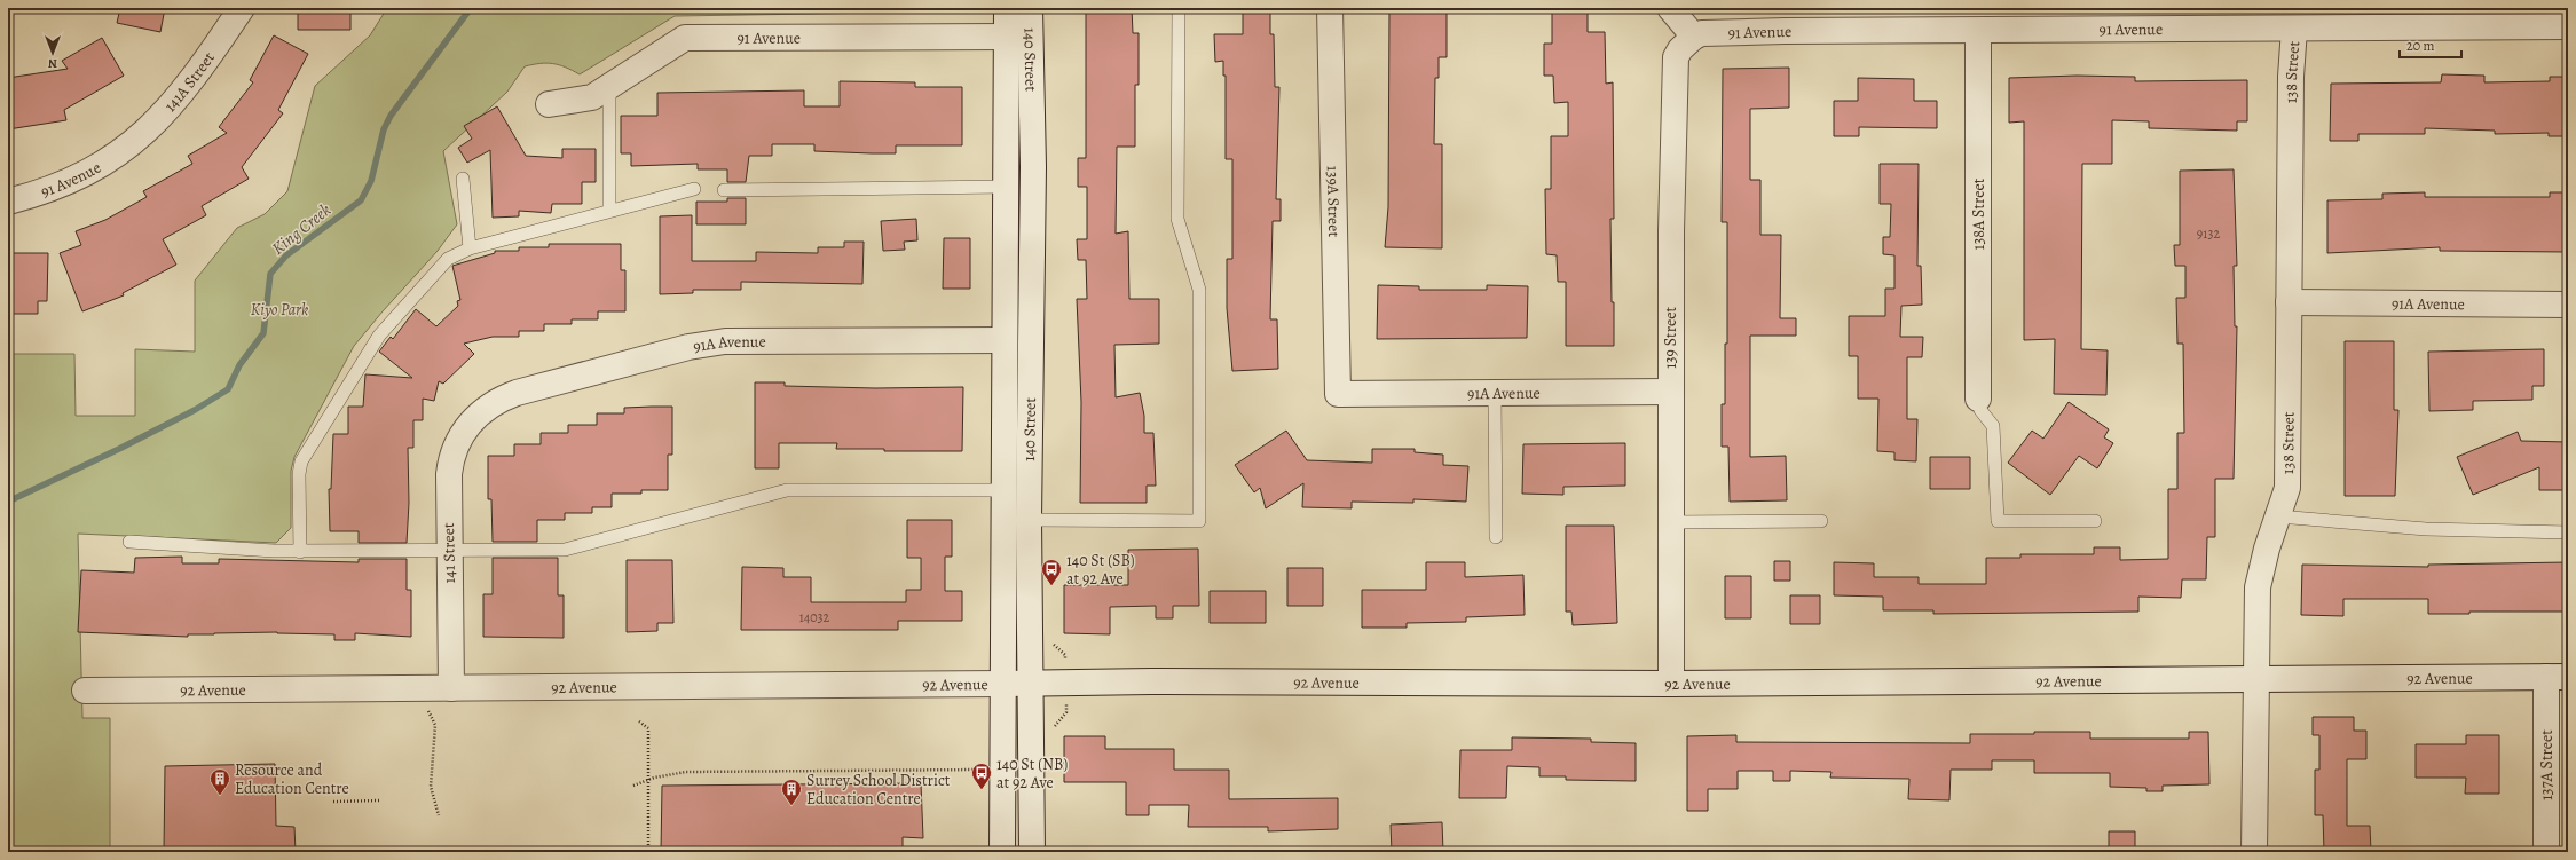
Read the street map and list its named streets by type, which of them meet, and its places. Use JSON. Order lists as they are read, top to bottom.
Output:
{
  "streets": {
    "street": [
      "91 Avenue",
      "140 Street",
      "138 Street",
      "141A Street",
      "139A Street",
      "138A Street",
      "91A Avenue",
      "139 Street",
      "141 Street",
      "92 Avenue",
      "137A Street"
    ]
  },
  "crossings": [
    ["91 Avenue", "140 Street"],
    ["91 Avenue", "138 Street"],
    ["91 Avenue", "141A Street"],
    ["91 Avenue", "138A Street"],
    ["91 Avenue", "139 Street"],
    ["140 Street", "91A Avenue"],
    ["140 Street", "92 Avenue"],
    ["138 Street", "91A Avenue"],
    ["138 Street", "92 Avenue"],
    ["139A Street", "91A Avenue"],
    ["91A Avenue", "139 Street"],
    ["91A Avenue", "141 Street"],
    ["139 Street", "92 Avenue"],
    ["141 Street", "92 Avenue"],
    ["92 Avenue", "137A Street"]
  ],
  "water": ["King Creek"],
  "parks": ["Kiyo Park"],
  "places": {
    "bus stop": ["140 St (SB) at 92 Ave", "140 St (NB) at 92 Ave"],
    "building": ["Resource and Education Centre", "Surrey School District Education Centre"]
  },
  "house_numbers": ["9132", "14032"],
  "scale_bar": "20 m",
  "north": "bottom"
}
